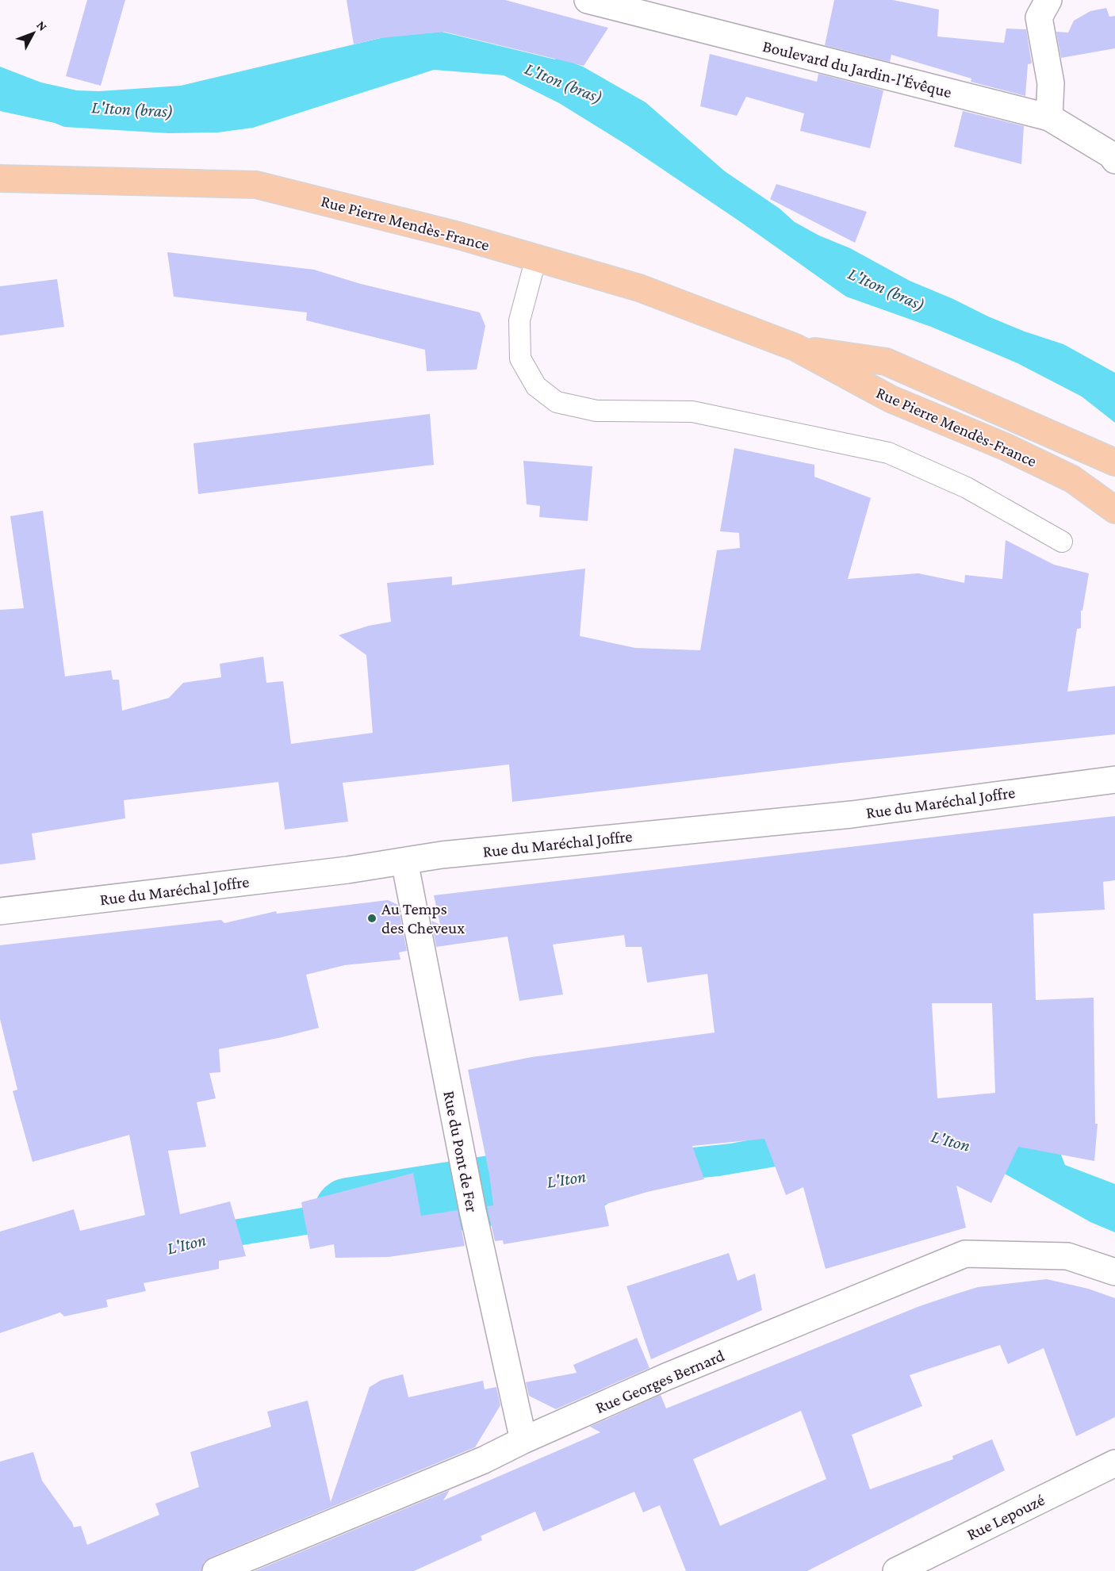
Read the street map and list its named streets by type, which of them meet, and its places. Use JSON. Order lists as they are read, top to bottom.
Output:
{
  "streets": {
    "main road": ["Rue Pierre Mendès-France"],
    "street": [
      "Boulevard du Jardin-l'Évêque",
      "Rue du Maréchal Joffre",
      "Rue du Pont de Fer",
      "Rue Georges Bernard",
      "Rue Lepouzé"
    ]
  },
  "crossings": [
    ["Rue du Maréchal Joffre", "Rue du Pont de Fer"],
    ["Rue du Pont de Fer", "Rue Georges Bernard"]
  ],
  "water": ["L'Iton (bras)", "L'Iton"],
  "places": ["Au Temps des Cheveux"],
  "north": "top right"
}
